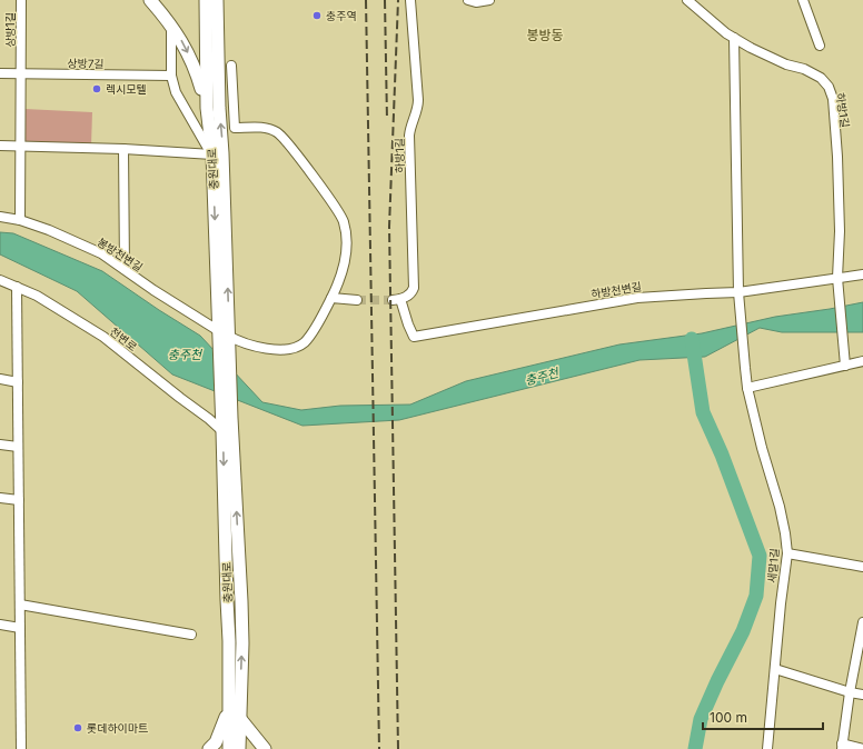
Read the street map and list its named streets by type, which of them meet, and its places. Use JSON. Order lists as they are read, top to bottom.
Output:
{
  "streets": {
    "street": [
      "상방1길",
      "상방7길",
      "하방1길",
      "충원대로",
      "봉방천변길",
      "하방천변길",
      "천변로",
      "새말1길"
    ]
  },
  "crossings": [
    ["상방1길", "상방7길"],
    ["상방1길", "봉방천변길"],
    ["하방1길", "하방천변길"],
    ["하방1길", "새말1길"],
    ["충원대로", "봉방천변길"],
    ["충원대로", "천변로"],
    ["하방천변길", "새말1길"]
  ],
  "districts": ["봉방동"],
  "water": ["충주천"],
  "places": ["충주역", "렉시모텔", "롯데하이마트"],
  "scale_bar": "100 m"
}
